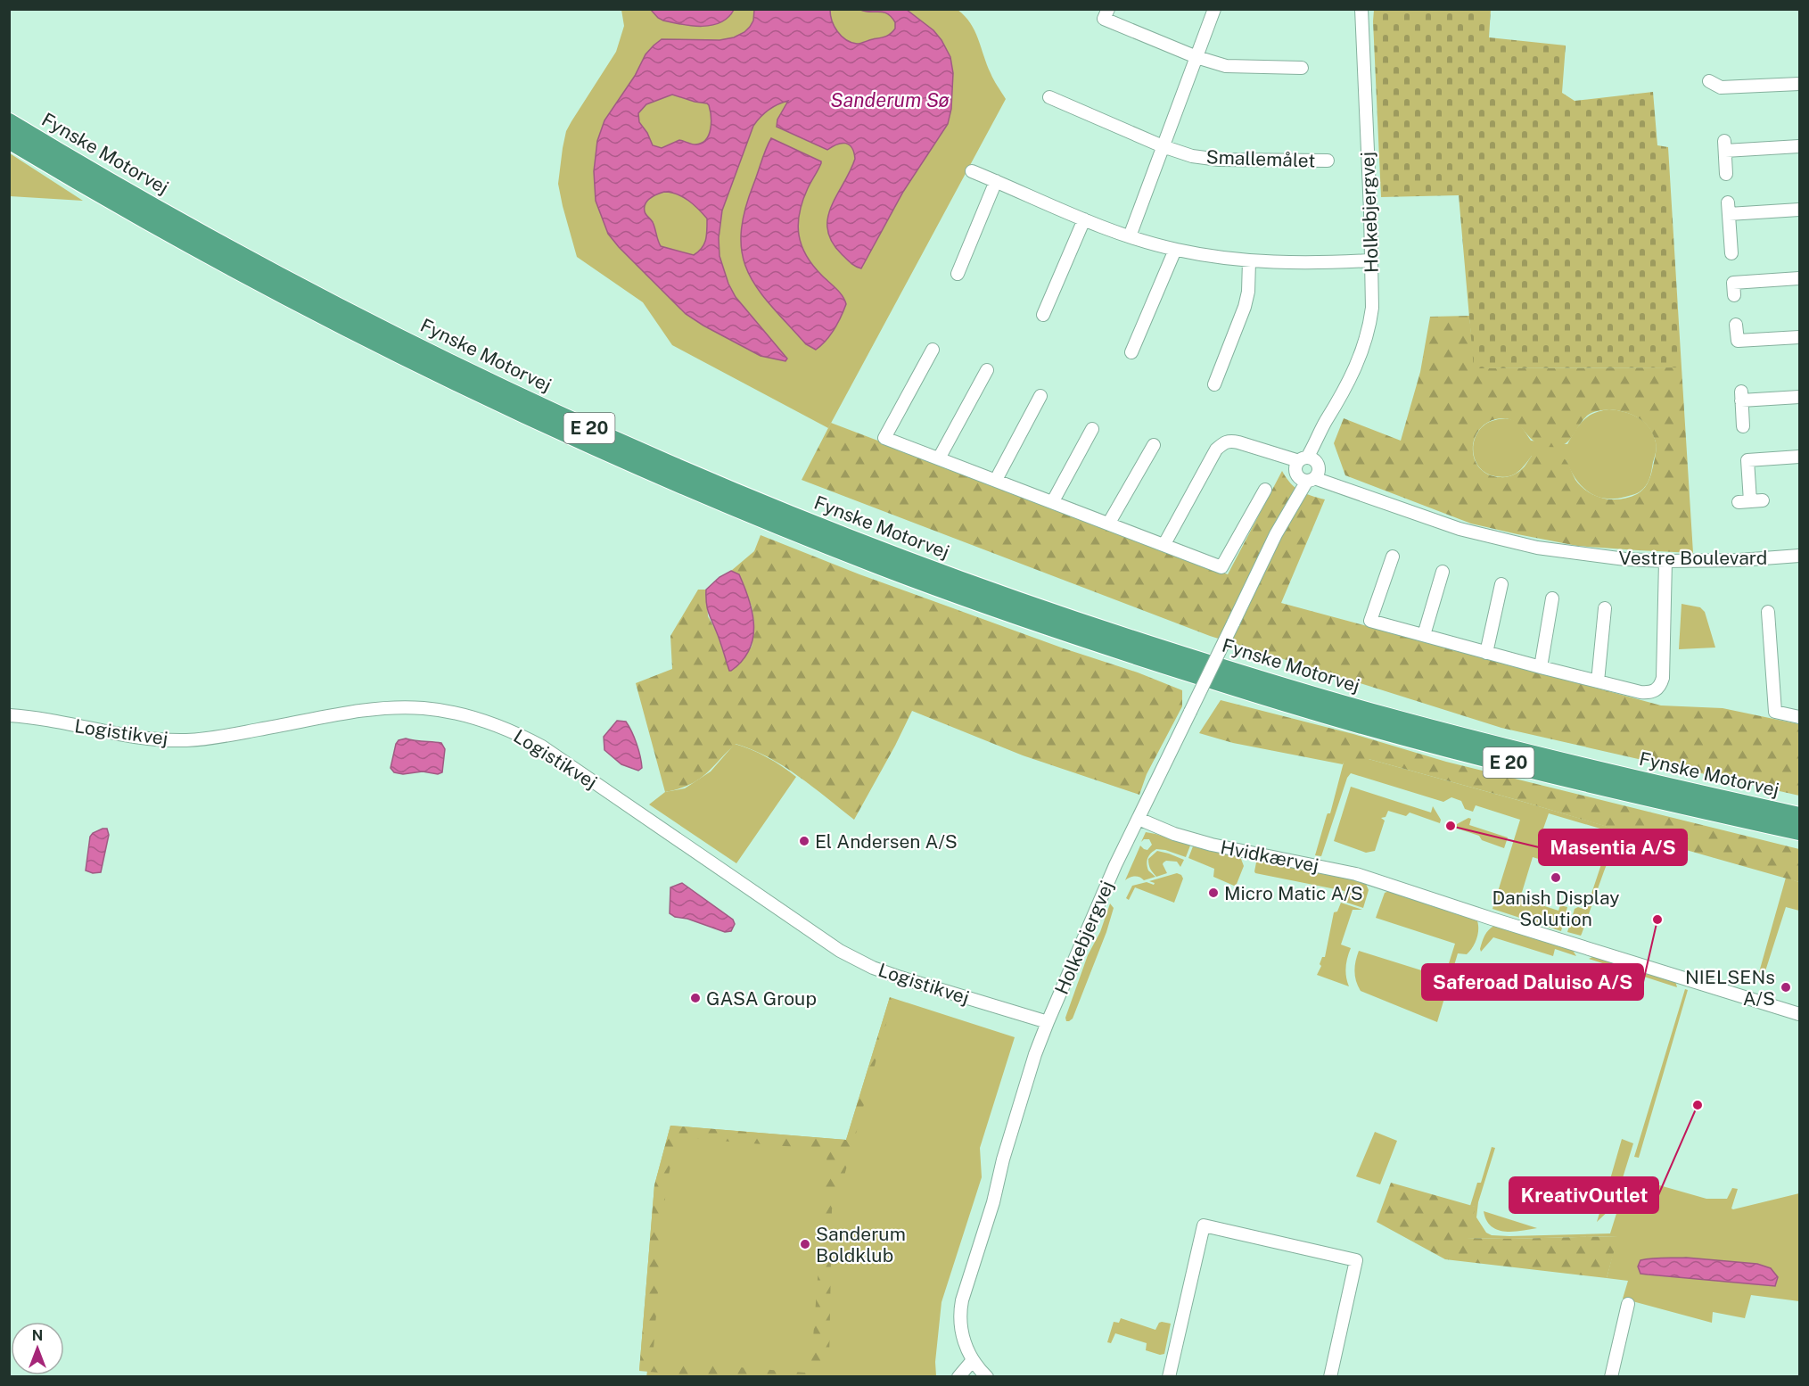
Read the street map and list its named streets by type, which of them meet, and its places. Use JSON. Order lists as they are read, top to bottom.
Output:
{
  "streets": {
    "highway": ["Fynske Motorvej", "E 20"],
    "street": [
      "Smallemålet",
      "Holkebjergvej",
      "Vestre Boulevard",
      "Logistikvej",
      "Hvidkærvej"
    ]
  },
  "crossings": [
    ["Holkebjergvej", "Vestre Boulevard"],
    ["Holkebjergvej", "Logistikvej"],
    ["Holkebjergvej", "Hvidkærvej"]
  ],
  "water": ["Sanderum Sø"],
  "places": [
    "Masentia A/S",
    "El Andersen A/S",
    "Danish Display Solution",
    "Micro Matic A/S",
    "Saferoad Daluiso A/S",
    "NIELSENs A/S",
    "GASA Group",
    "KreativOutlet",
    "Sanderum Boldklub"
  ],
  "north": "top"
}
